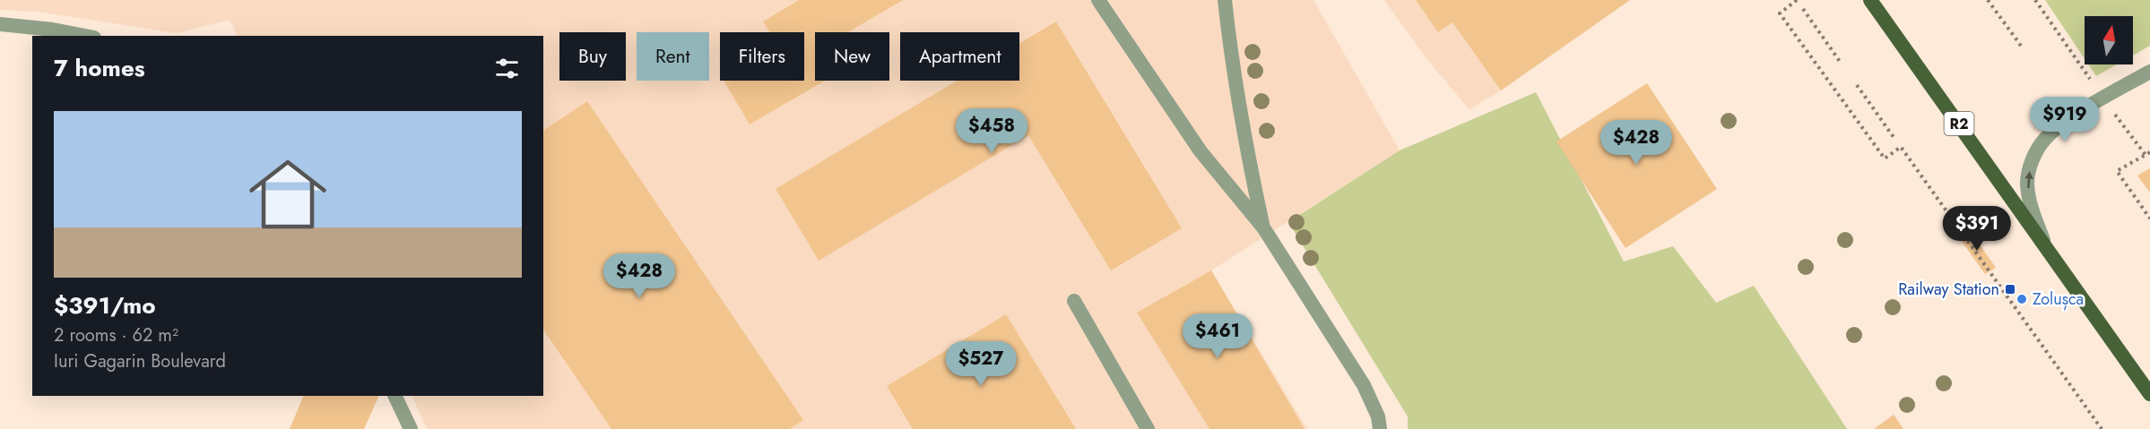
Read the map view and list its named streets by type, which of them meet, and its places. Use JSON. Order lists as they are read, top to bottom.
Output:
{
  "streets": {
    "main road": ["R2"]
  },
  "places": {
    "transit": ["Railway Station"],
    "other": ["Zolușca"]
  },
  "north": "top",
  "page": {
    "chip": [
      "Buy",
      "Rent",
      "Filters",
      "New",
      "Apartment"
    ],
    "heading": "7 homes",
    "price": [
      "$919",
      "$458",
      "$428",
      "$391",
      "$428",
      "$461",
      "$527"
    ],
    "list": [
      {
        "name": "$391/mo",
        "note": "2 rooms · 62 m² · Iuri Gagarin Boulevard"
      }
    ]
  }
}
